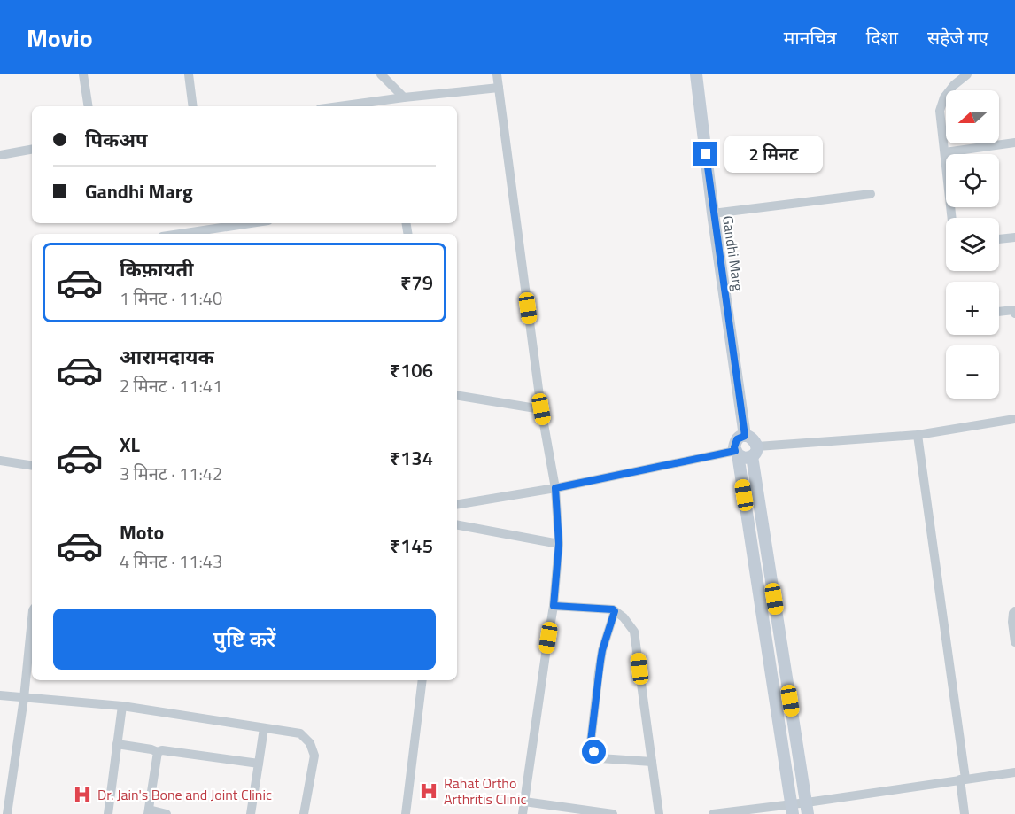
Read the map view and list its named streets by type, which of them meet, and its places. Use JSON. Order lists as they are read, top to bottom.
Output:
{
  "streets": {
    "main road": ["Gandhi Marg"]
  },
  "places": {
    "hospital": ["Rahat Ortho Arthritis Clinic", "Dr. Jain's Bone and Joint Clinic"]
  },
  "north": "left",
  "page": {
    "header": "Movio",
    "nav": ["मानचित्र", "दिशा", "सहेजे गए"],
    "map_buttons": ["+", "−"],
    "banner": ["पिकअप", "Gandhi Marg"],
    "bubble": "2 मिनट",
    "list": [
      {
        "name": "किफ़ायती",
        "note": "1 मिनट · 11:40",
        "value": "₹79"
      },
      {
        "name": "आरामदायक",
        "note": "2 मिनट · 11:41",
        "value": "₹106"
      },
      {
        "name": "XL",
        "note": "3 मिनट · 11:42",
        "value": "₹134"
      },
      {
        "name": "Moto",
        "note": "4 मिनट · 11:43",
        "value": "₹145"
      }
    ],
    "buttons": "पुष्टि करें"
  }
}
